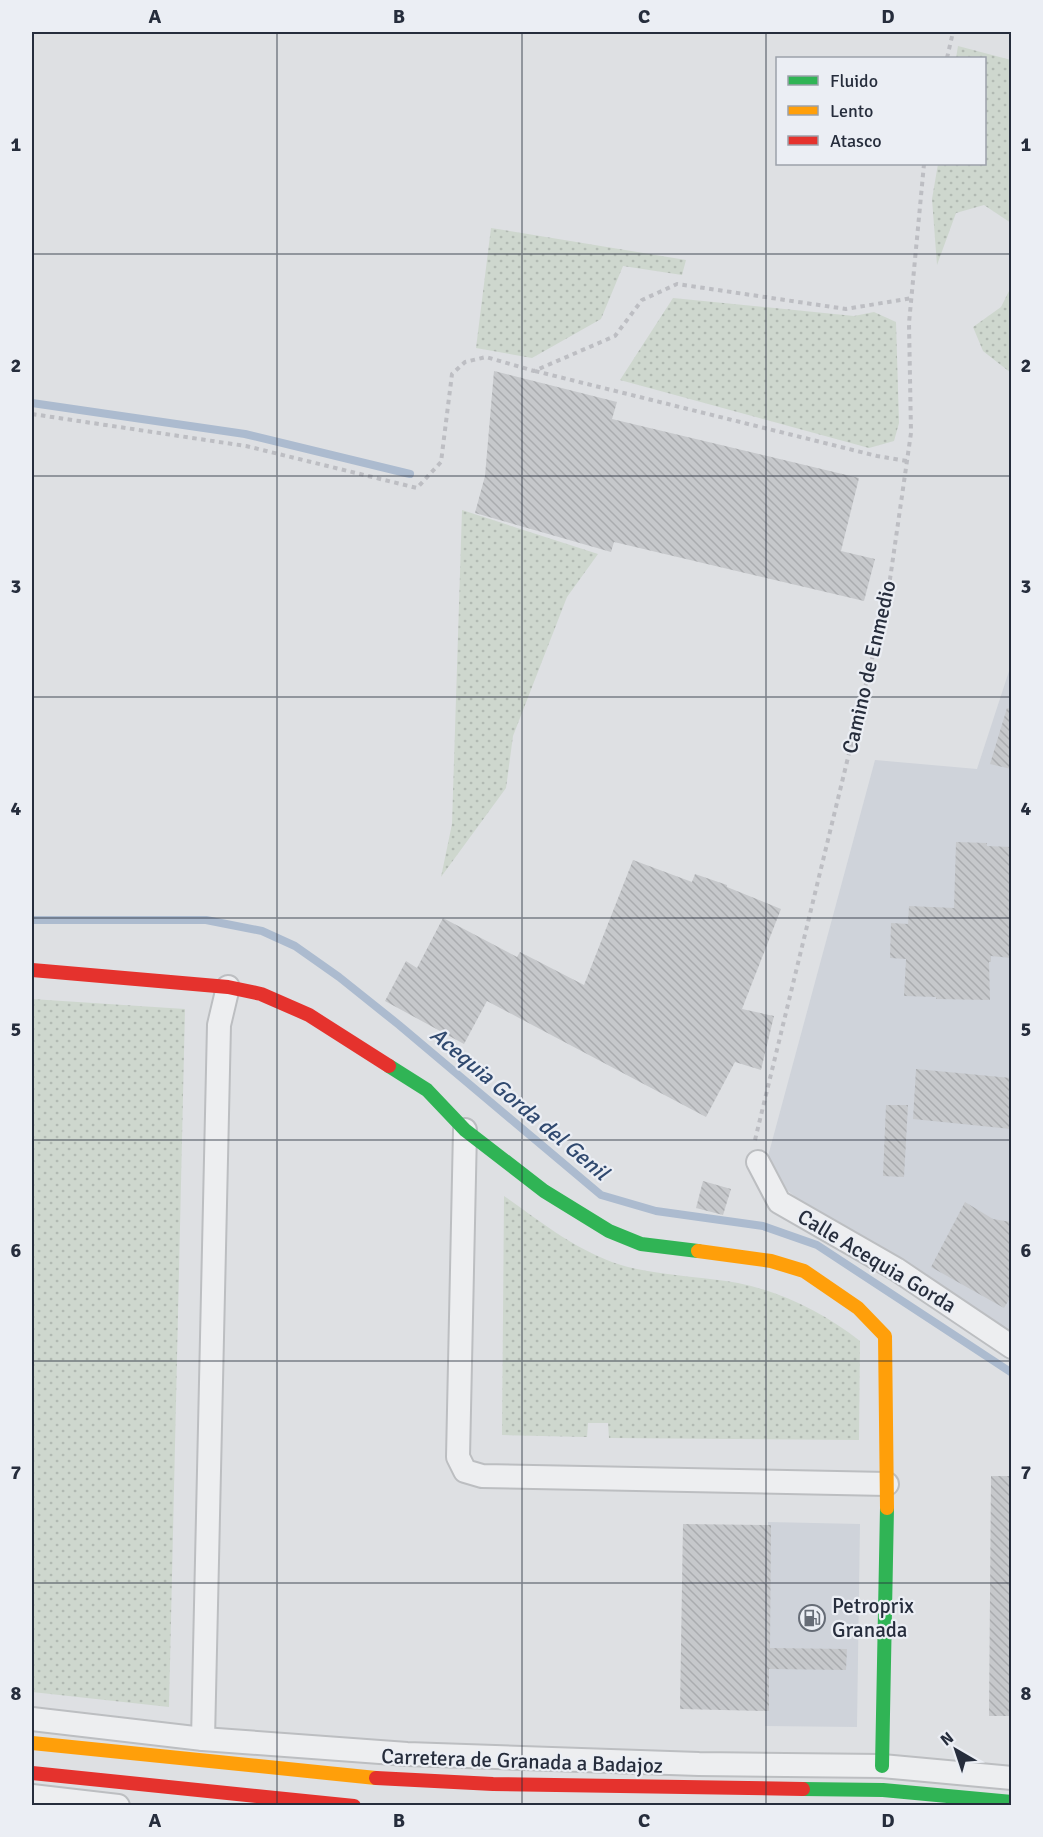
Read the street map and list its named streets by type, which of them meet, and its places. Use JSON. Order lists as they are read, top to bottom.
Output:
{
  "streets": {
    "main road": ["Carretera de Granada a Badajoz"],
    "street": ["Calle Acequia Gorda"],
    "path": ["Camino de Enmedio"]
  },
  "crossings": [
    ["Camino de Enmedio", "Calle Acequia Gorda"]
  ],
  "water": ["Acequia Gorda del Genil"],
  "places": {
    "fuel station": ["Petroprix Granada"]
  },
  "legend": ["Fluido", "Lento", "Atasco"],
  "north": "top left",
  "grid": {
    "columns": [
      "A",
      "B",
      "C",
      "D"
    ],
    "rows": [
      "1",
      "2",
      "3",
      "4",
      "5",
      "6",
      "7",
      "8"
    ]
  }
}
